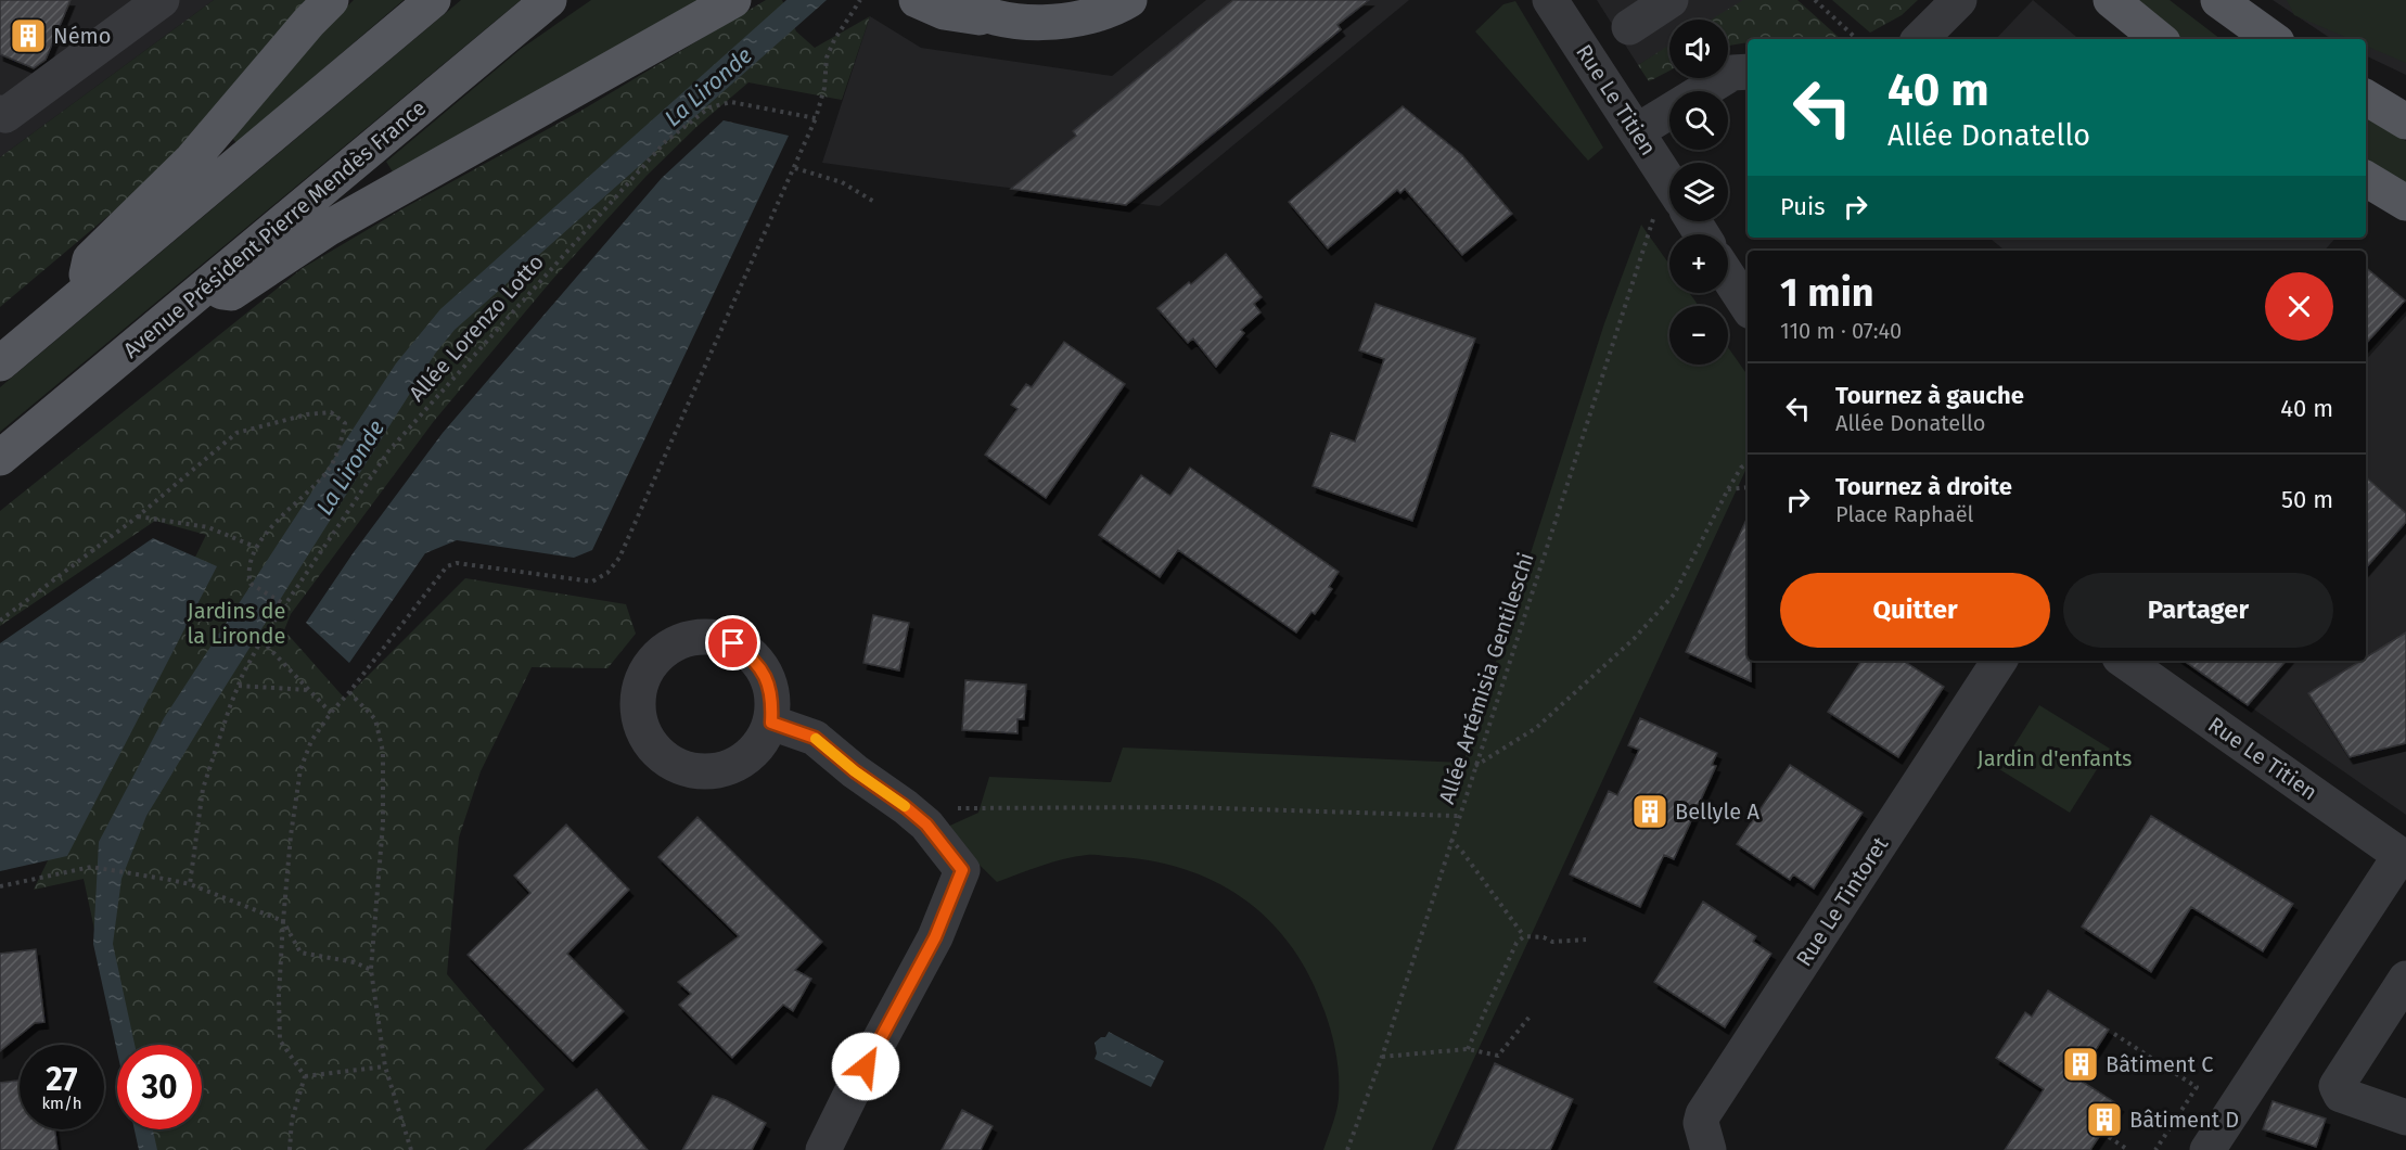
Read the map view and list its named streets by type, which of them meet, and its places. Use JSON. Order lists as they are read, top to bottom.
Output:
{
  "streets": {
    "main road": ["Avenue Président Pierre Mendès France"],
    "street": ["Rue Le Titien", "Rue Le Tintoret"],
    "path": ["Allée Lorenzo Lotto", "Allée Artémisia Gentileschi"]
  },
  "water": ["La Lironde"],
  "parks": ["Jardins de la Lironde", "Jardin d'enfants"],
  "places": {
    "building": [
      "Némo",
      "Bellyle A",
      "Bâtiment C",
      "Bâtiment D"
    ]
  },
  "page": {
    "map_buttons": ["+", "−"],
    "turn": ["40 m", "Allée Donatello"],
    "then": "Puis",
    "heading": ["1 min", "110 m · 07:40"],
    "list": [
      {
        "name": "Tournez à gauche",
        "note": "Allée Donatello",
        "value": "40 m"
      },
      {
        "name": "Tournez à droite",
        "note": "Place Raphaël",
        "value": "50 m"
      }
    ],
    "buttons": ["Quitter", "Partager"],
    "speed": "27 km/h",
    "limit": "30"
  }
}
